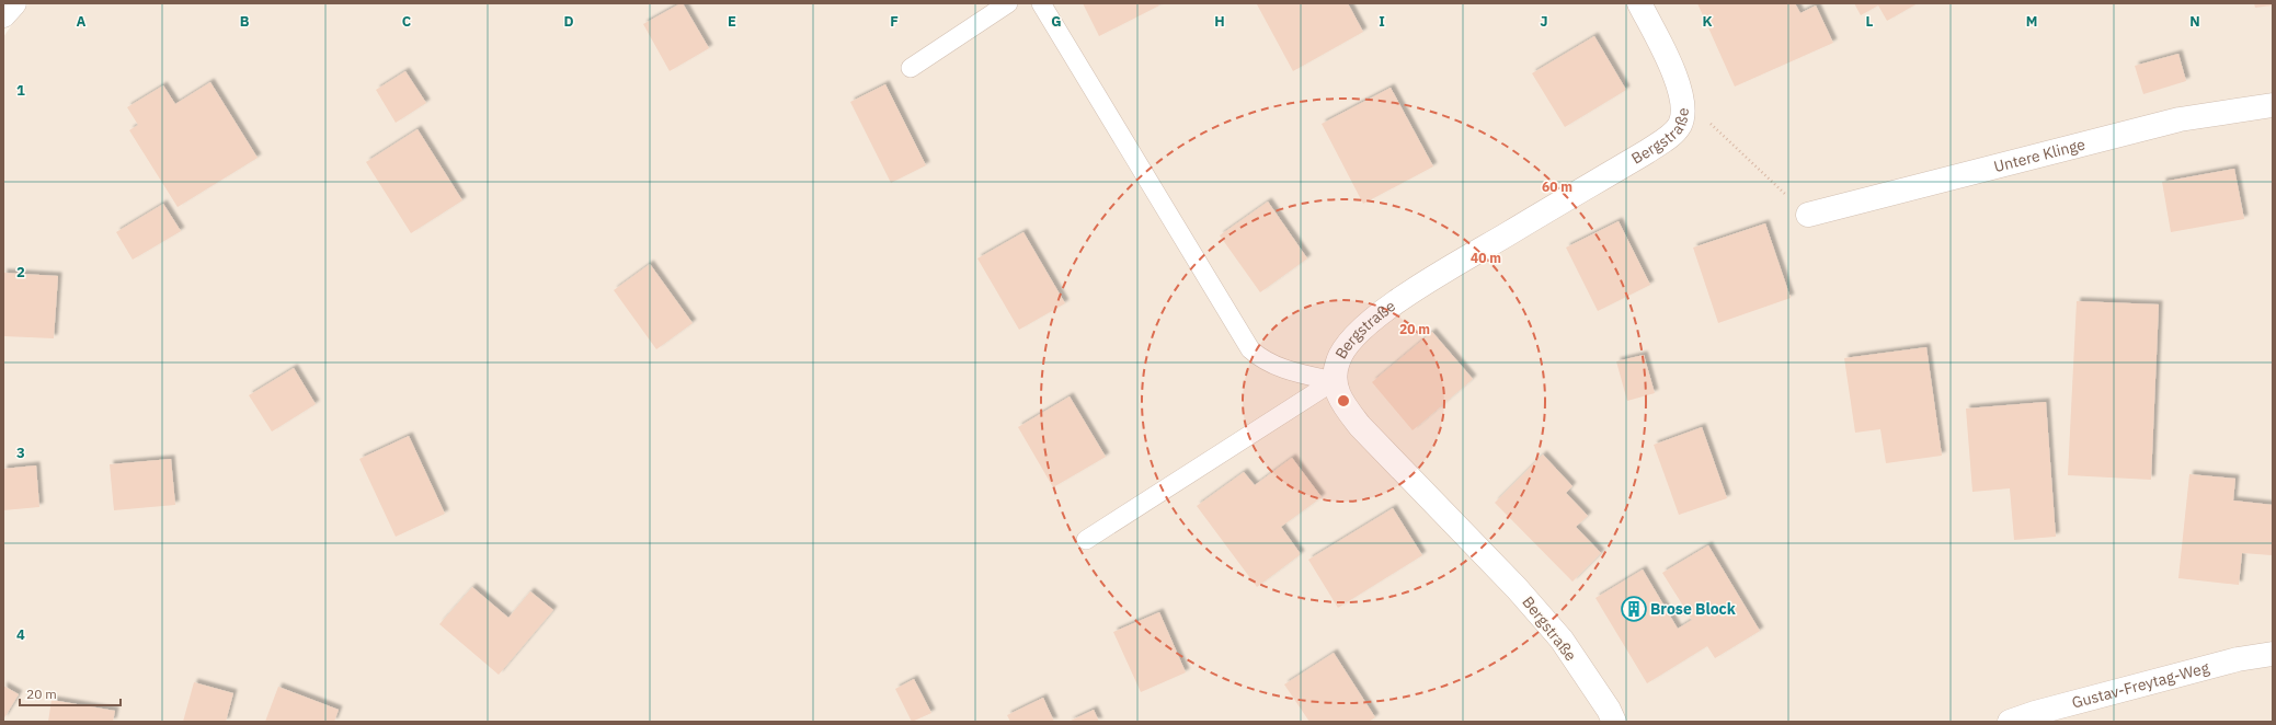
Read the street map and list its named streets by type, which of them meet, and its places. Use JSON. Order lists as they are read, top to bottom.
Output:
{
  "streets": {
    "street": ["Bergstraße", "Untere Klinge", "Gustav-Freytag-Weg"]
  },
  "places": {
    "building": ["Brose Block"]
  },
  "scale_bar": "20 m",
  "grid": {
    "columns": [
      "A",
      "B",
      "C",
      "D",
      "E",
      "F",
      "G",
      "H",
      "I",
      "J",
      "K",
      "L",
      "M",
      "N"
    ],
    "rows": [
      "1",
      "2",
      "3",
      "4"
    ]
  },
  "rings": ["60 m", "40 m", "20 m"]
}
